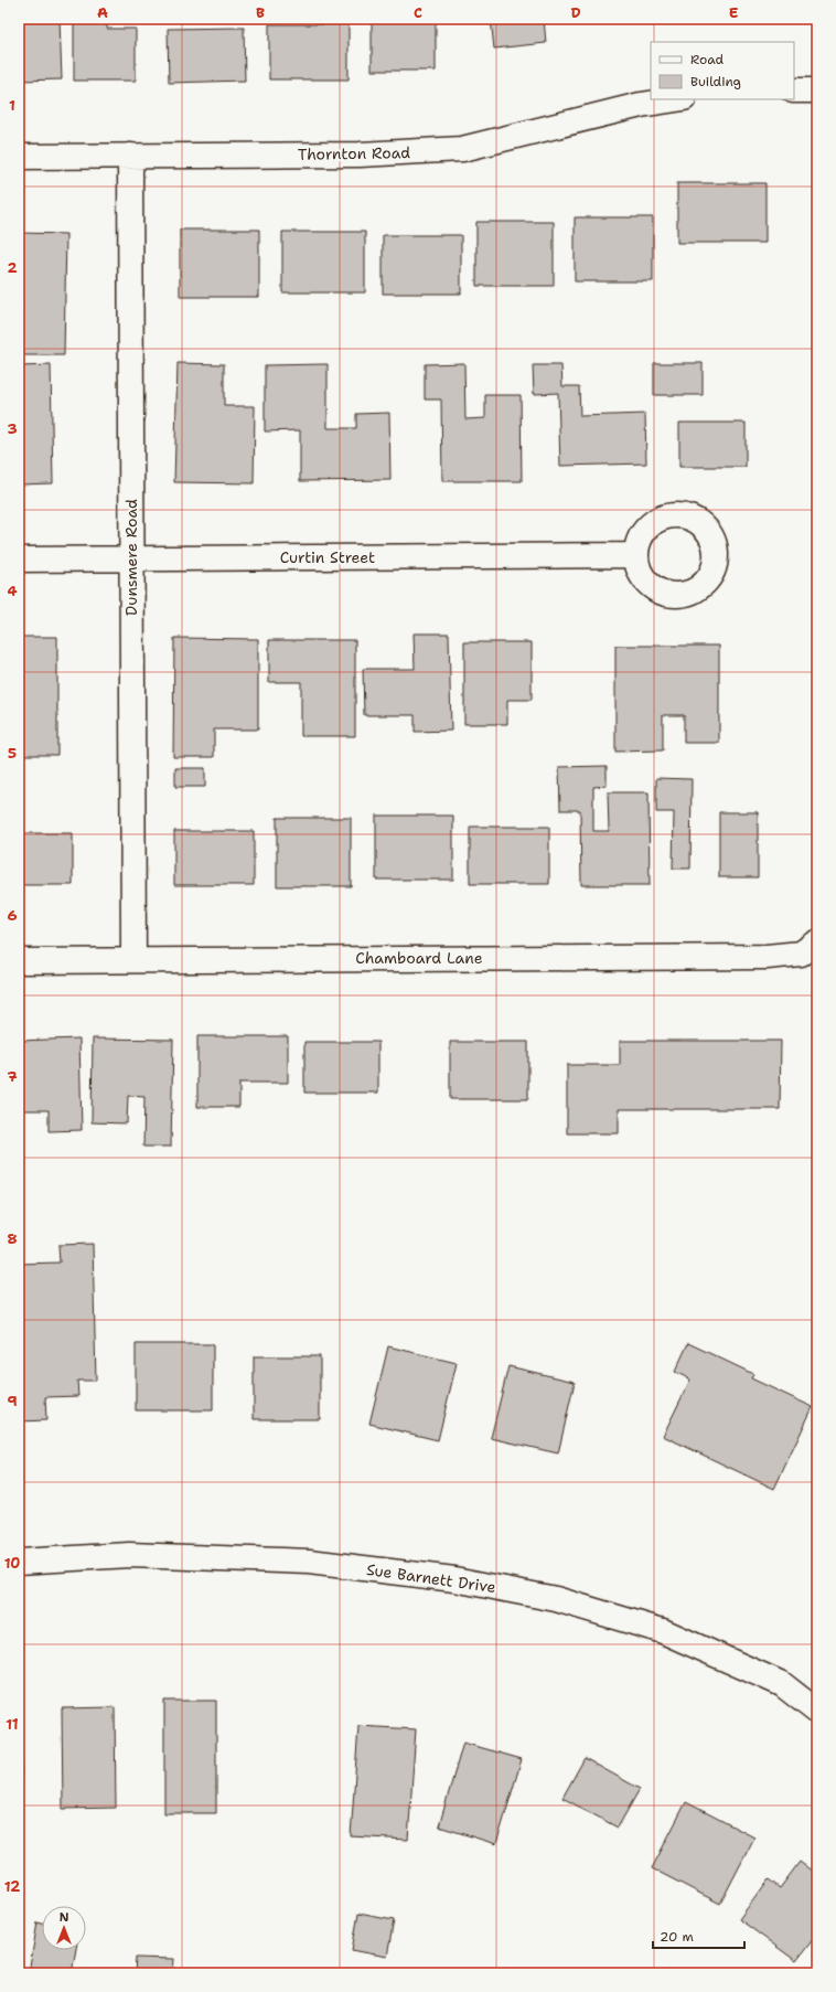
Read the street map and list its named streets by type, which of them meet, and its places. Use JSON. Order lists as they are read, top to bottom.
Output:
{
  "streets": {
    "street": [
      "Thornton Road",
      "Dunsmere Road",
      "Curtin Street",
      "Chamboard Lane",
      "Sue Barnett Drive"
    ]
  },
  "crossings": [
    ["Thornton Road", "Dunsmere Road"],
    ["Dunsmere Road", "Curtin Street"],
    ["Dunsmere Road", "Chamboard Lane"]
  ],
  "legend": ["Road", "Building"],
  "scale_bar": "20 m",
  "north": "top",
  "grid": {
    "columns": [
      "A",
      "B",
      "C",
      "D",
      "E"
    ],
    "rows": [
      "1",
      "2",
      "3",
      "4",
      "5",
      "6",
      "7",
      "8",
      "9",
      "10",
      "11",
      "12"
    ]
  }
}
